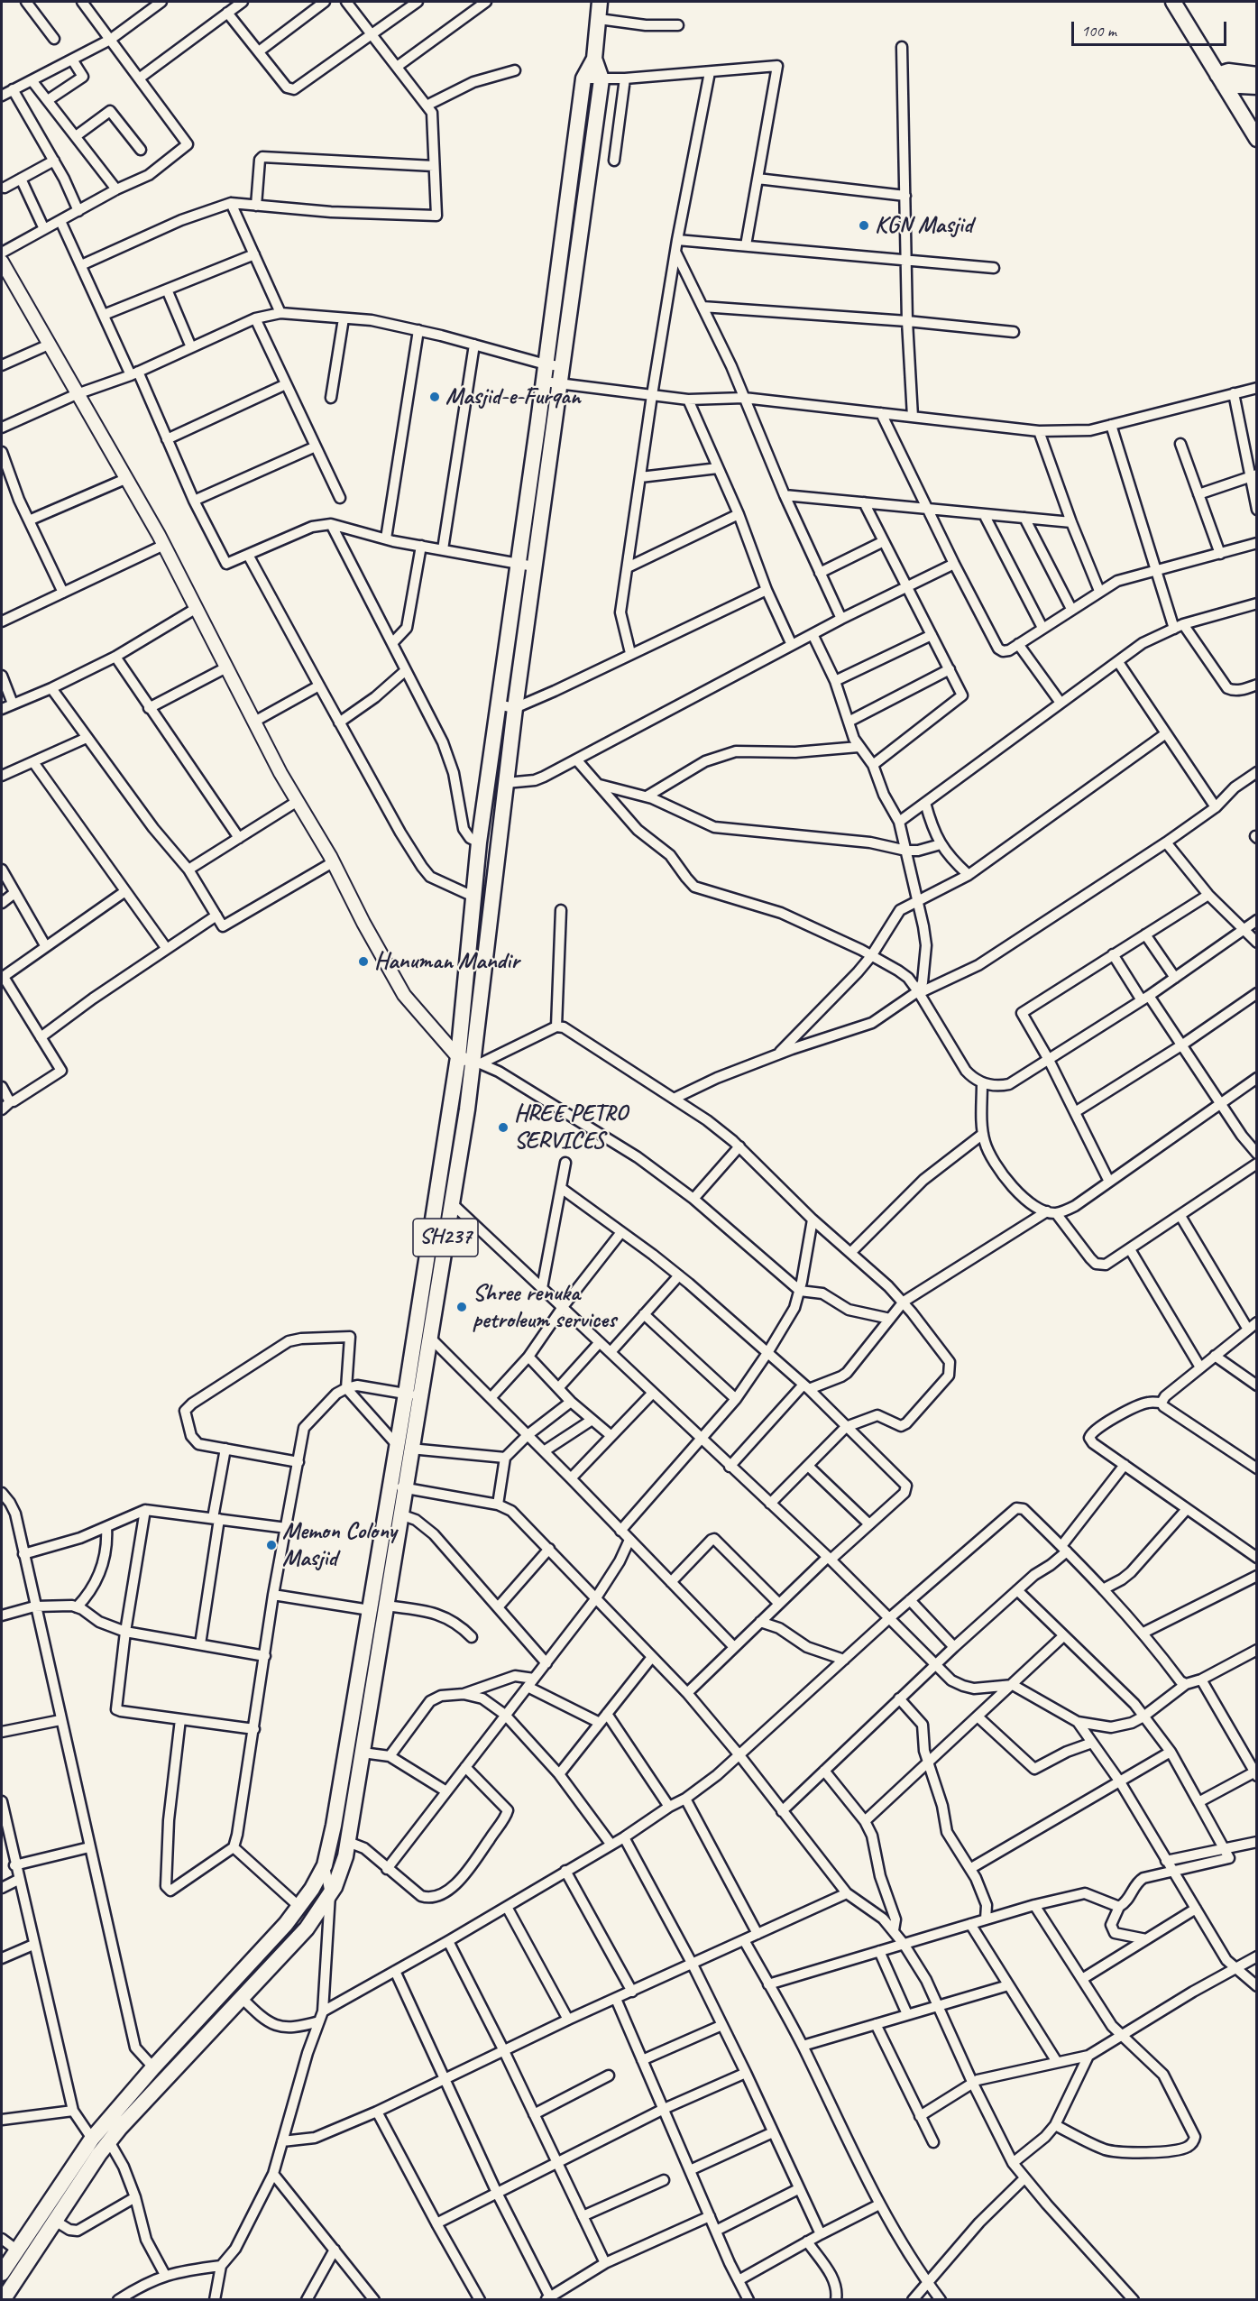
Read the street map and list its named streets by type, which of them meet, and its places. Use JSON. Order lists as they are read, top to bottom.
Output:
{
  "streets": {
    "main road": ["SH237"]
  },
  "places": [
    "KGN Masjid",
    "Masjid-e-Furqan",
    "Hanuman Mandir",
    "HREE PETRO SERVICES",
    "Shree renuka petroleum services",
    "Memon Colony Masjid"
  ],
  "scale_bar": "100 m"
}
